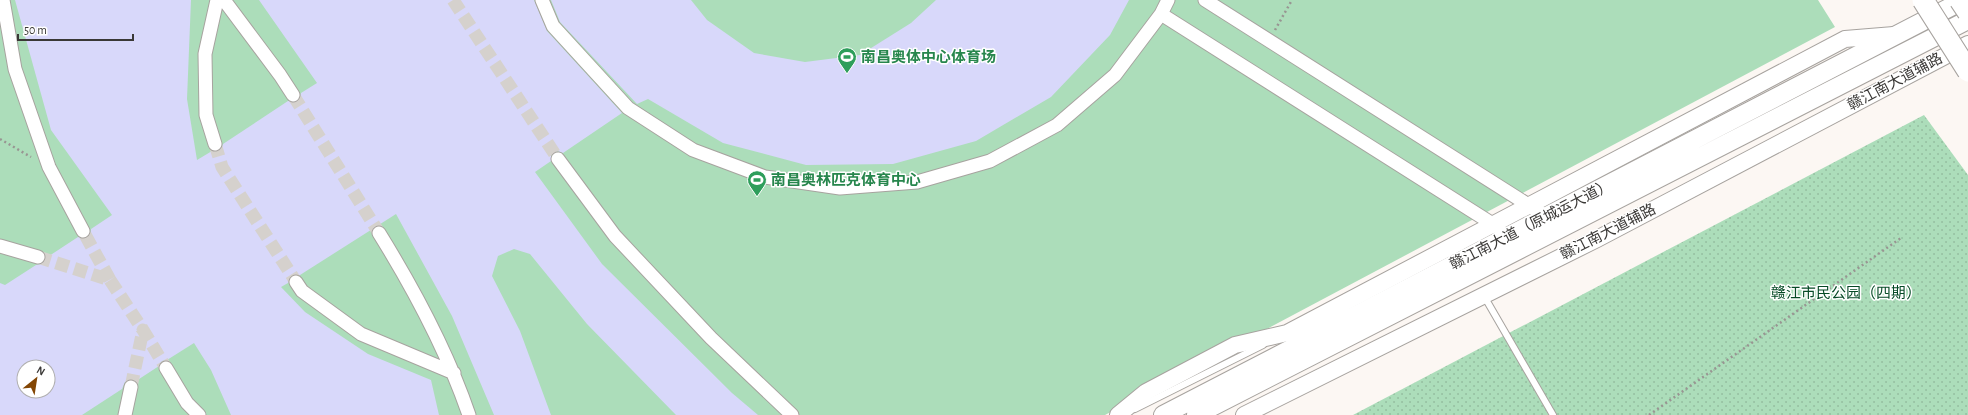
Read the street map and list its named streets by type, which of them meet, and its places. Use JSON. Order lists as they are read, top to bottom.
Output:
{
  "streets": {
    "main road": ["赣江南大道（原城运大道）"],
    "street": ["赣江南大道辅路"]
  },
  "parks": ["赣江市民公园（四期）"],
  "places": {
    "sports": ["南昌奥体中心体育场", "南昌奥林匹克体育中心"]
  },
  "scale_bar": "50 m",
  "north": "top right"
}
